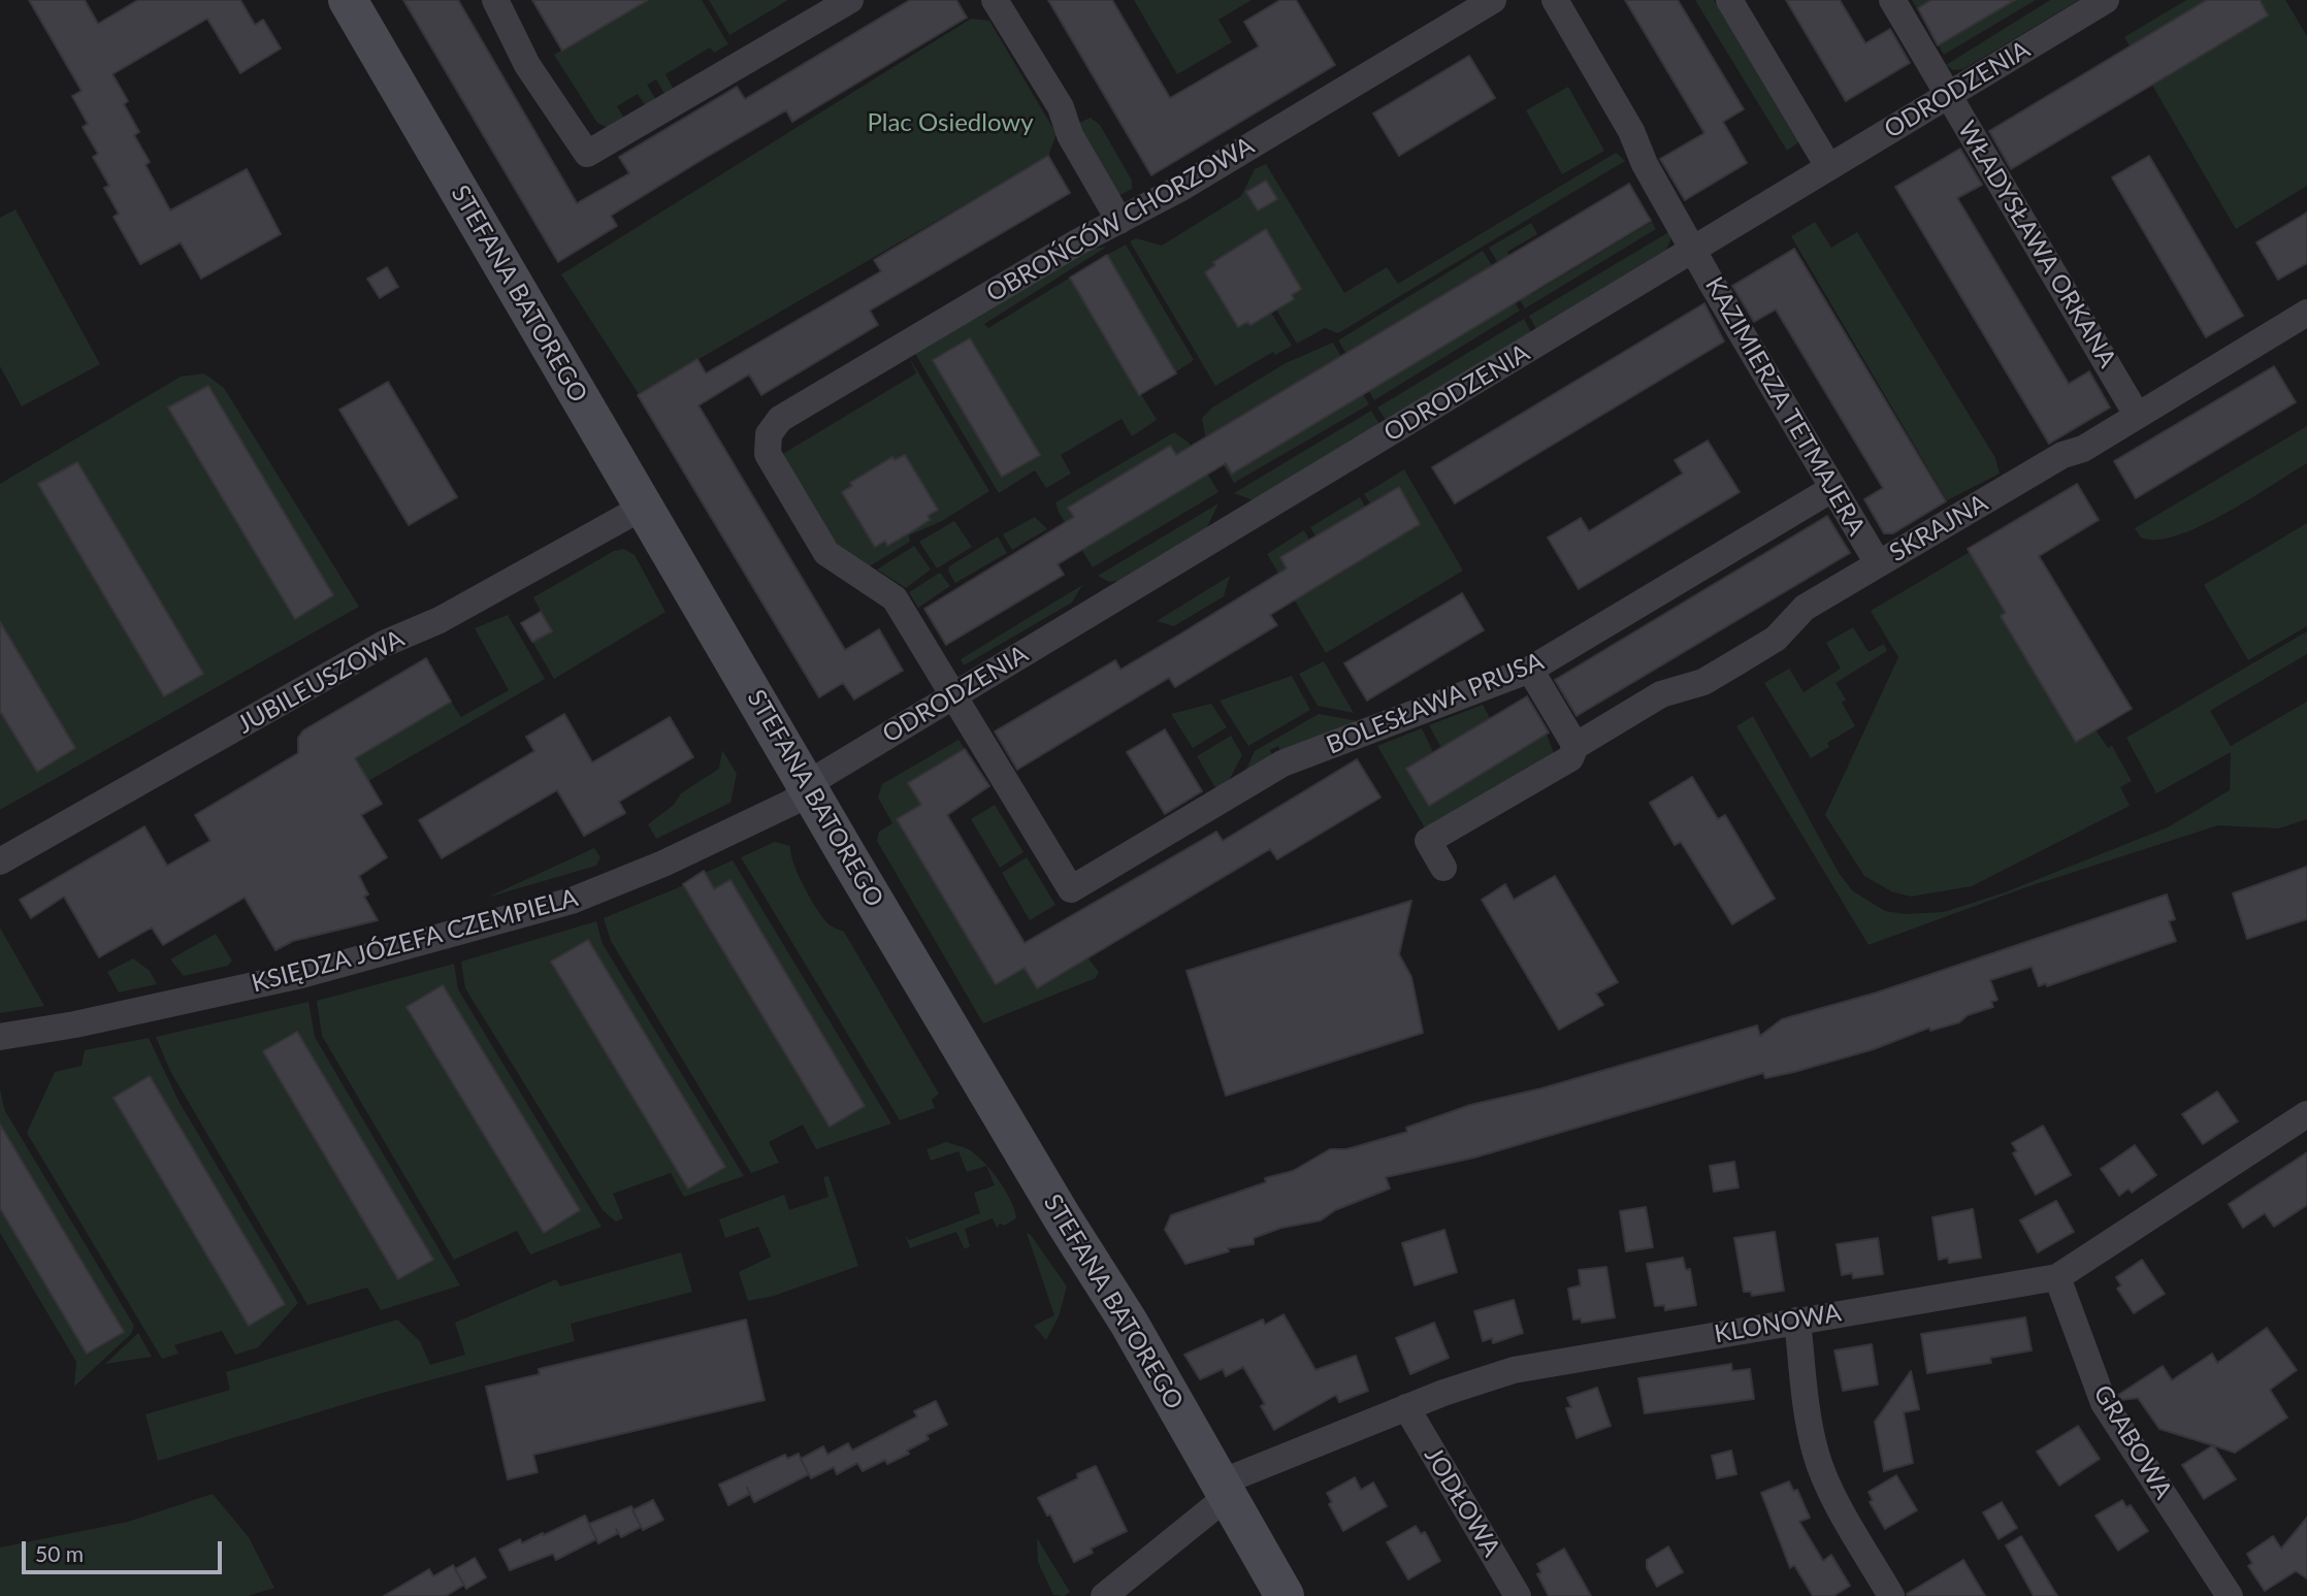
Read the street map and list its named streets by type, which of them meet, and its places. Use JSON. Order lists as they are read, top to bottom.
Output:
{
  "streets": {
    "street": [
      "ODRODZENIA",
      "OBROŃCÓW CHORZOWA",
      "WŁADYSŁAWA ORKANA",
      "STEFANA BATOREGO",
      "KAZIMIERZA TETMAJERA",
      "SKRAJNA",
      "JUBILEUSZOWA",
      "BOLESŁAWA PRUSA",
      "KSIĘDZA JÓZEFA CZEMPIELA",
      "KLONOWA",
      "GRABOWA",
      "JODŁOWA"
    ]
  },
  "crossings": [
    ["ODRODZENIA", "OBROŃCÓW CHORZOWA"],
    ["ODRODZENIA", "WŁADYSŁAWA ORKANA"],
    ["ODRODZENIA", "STEFANA BATOREGO"],
    ["ODRODZENIA", "KAZIMIERZA TETMAJERA"],
    ["ODRODZENIA", "BOLESŁAWA PRUSA"],
    ["ODRODZENIA", "KSIĘDZA JÓZEFA CZEMPIELA"],
    ["OBROŃCÓW CHORZOWA", "BOLESŁAWA PRUSA"],
    ["WŁADYSŁAWA ORKANA", "SKRAJNA"],
    ["STEFANA BATOREGO", "JUBILEUSZOWA"],
    ["STEFANA BATOREGO", "KSIĘDZA JÓZEFA CZEMPIELA"],
    ["STEFANA BATOREGO", "KLONOWA"],
    ["KAZIMIERZA TETMAJERA", "SKRAJNA"],
    ["KAZIMIERZA TETMAJERA", "BOLESŁAWA PRUSA"],
    ["KLONOWA", "GRABOWA"],
    ["KLONOWA", "JODŁOWA"]
  ],
  "parks": ["Plac Osiedlowy"],
  "scale_bar": "50 m"
}
